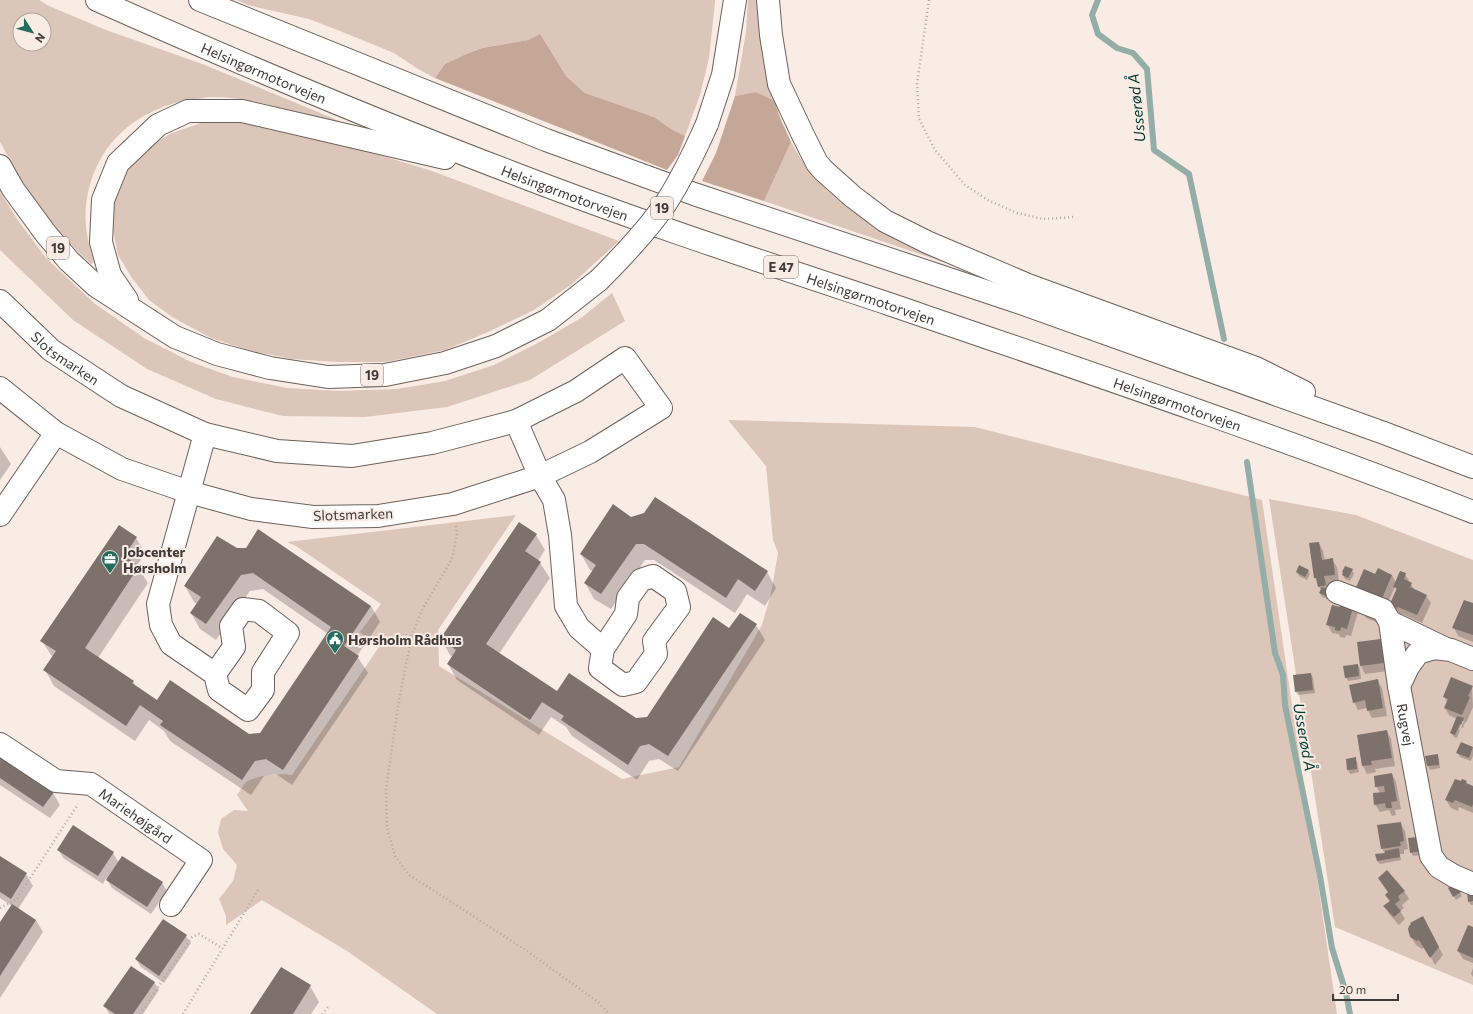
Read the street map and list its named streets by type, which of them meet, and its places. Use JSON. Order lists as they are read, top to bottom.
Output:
{
  "streets": {
    "main road": [
      "Helsingørmotorvejen",
      "19",
      "E 47",
      "Slotsmarken",
      "Rugvej",
      "Mariehøjgård"
    ]
  },
  "water": ["Usserød Å"],
  "places": {
    "office": ["Jobcenter Hørsholm"],
    "public building": ["Hørsholm Rådhus"]
  },
  "scale_bar": "20 m",
  "north": "bottom right"
}
